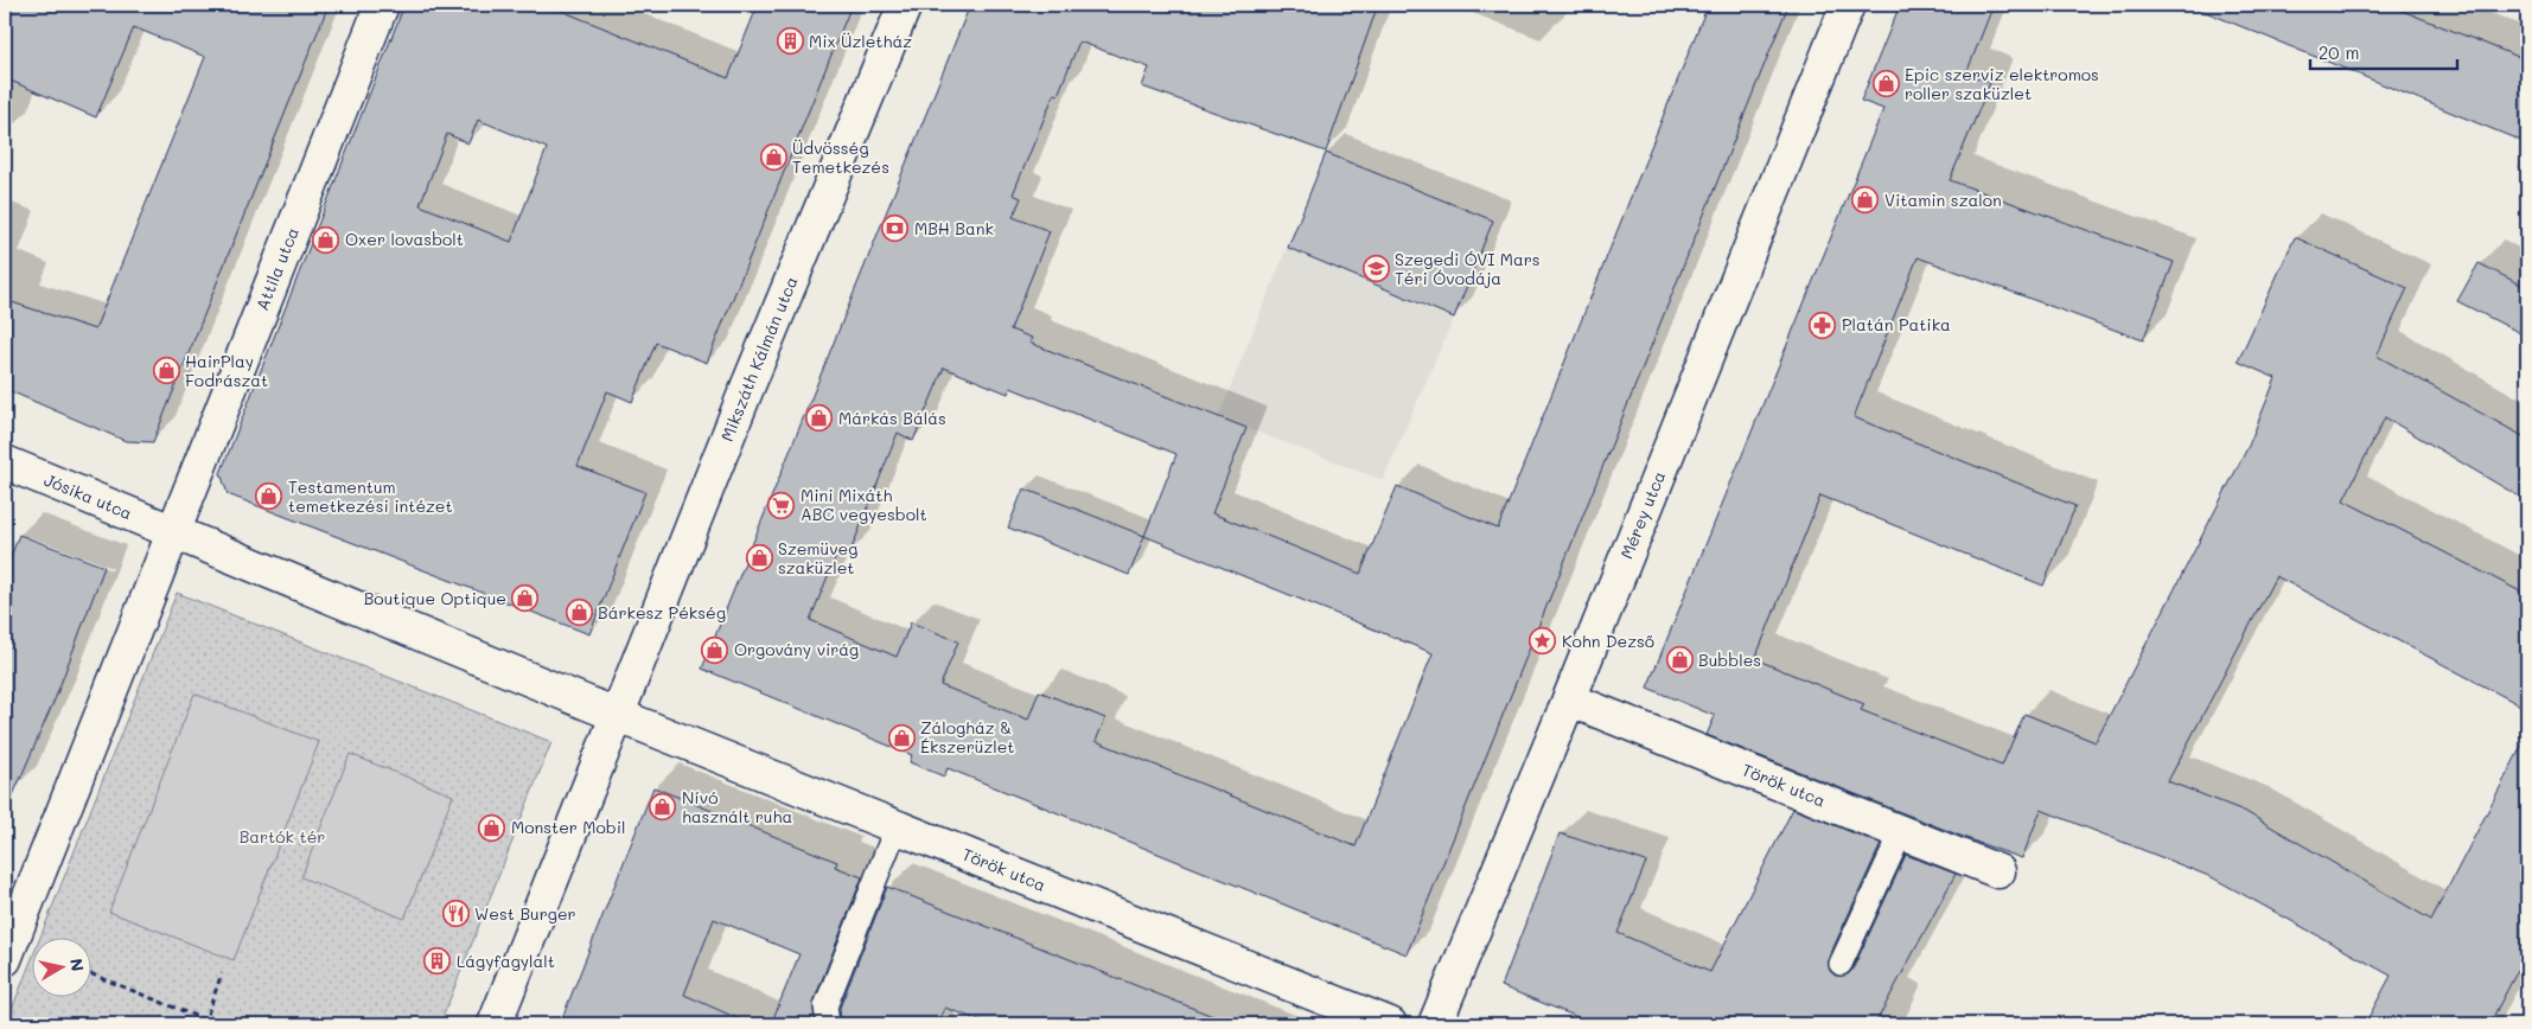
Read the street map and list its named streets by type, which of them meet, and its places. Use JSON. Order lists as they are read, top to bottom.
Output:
{
  "streets": {
    "street": [
      "Attila utca",
      "Mikszáth Kálmán utca",
      "Jósika utca",
      "Mérey utca",
      "Török utca"
    ]
  },
  "crossings": [
    ["Attila utca", "Jósika utca"],
    ["Mikszáth Kálmán utca", "Török utca"],
    ["Mérey utca", "Török utca"]
  ],
  "parks": ["Bartók tér"],
  "places": {
    "building": ["Mix Üzletház", "Lágyfagylalt"],
    "shop": [
      "Epic szerviz elektromos roller szaküzlet",
      "Üdvösség Temetkezés",
      "Vitamin szalon",
      "Oxer lovasbolt",
      "HairPlay Fodrászat",
      "Márkás Bálás",
      "Testamentum temetkezési intézet",
      "Szemüveg szaküzlet",
      "Boutique Optique",
      "Bárkesz Pékség",
      "Orgovány virág",
      "Bubbles",
      "Zálogház & Ékszerüzlet",
      "Nívó használt ruha",
      "Monster Mobil"
    ],
    "bank": ["MBH Bank"],
    "school or university": ["Szegedi ÓVI Mars Téri Óvodája"],
    "pharmacy": ["Platán Patika"],
    "supermarket": ["Mini Mixáth ABC vegyesbolt"],
    "place": ["Kohn Dezső"],
    "restaurant": ["West Burger"]
  },
  "scale_bar": "20 m",
  "north": "right"
}
